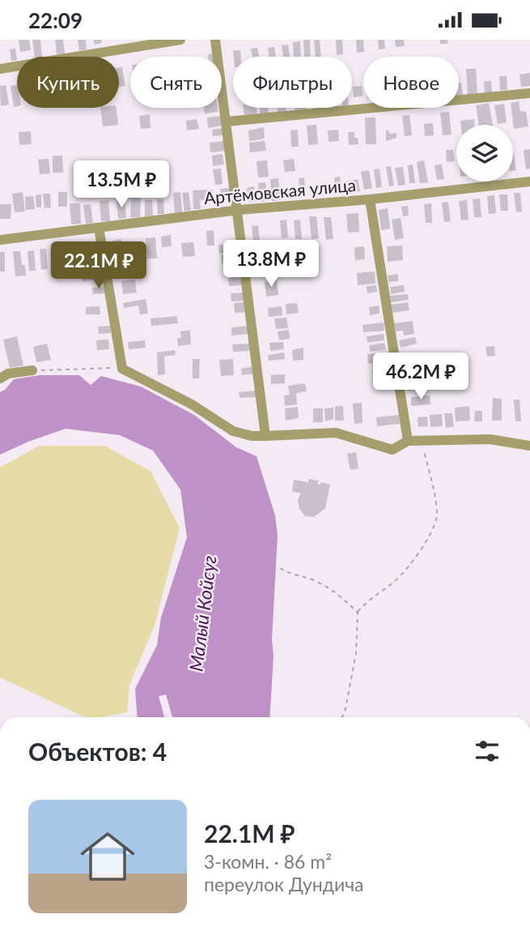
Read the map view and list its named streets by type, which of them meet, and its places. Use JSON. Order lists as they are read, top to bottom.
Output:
{
  "streets": {
    "street": ["Артёмовская улица"]
  },
  "water": ["Малый Койсуг"],
  "page": {
    "status": "22:09",
    "chip": [
      "Купить",
      "Снять",
      "Фильтры",
      "Новое"
    ],
    "price": [
      "13.5M ₽",
      "13.8M ₽",
      "22.1M ₽",
      "46.2M ₽"
    ],
    "heading": "Объектов: 4",
    "list": [
      {
        "name": "22.1M ₽",
        "note": "3-комн. · 86 m² · переулок Дундича"
      }
    ]
  }
}
